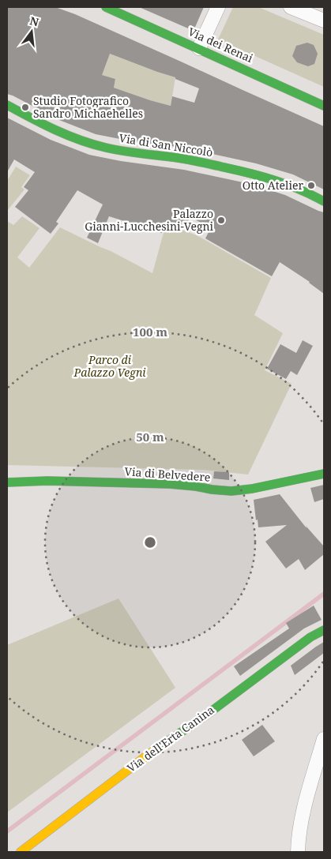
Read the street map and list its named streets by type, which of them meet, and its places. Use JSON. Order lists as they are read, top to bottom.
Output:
{
  "streets": {
    "street": [
      "Via dei Renai",
      "Via di San Niccolò",
      "Via di Belvedere",
      "Via dell'Erta Canina"
    ]
  },
  "parks": ["Parco di Palazzo Vegni"],
  "places": ["Studio Fotografico Sandro Michaehelles", "Otto Atelier", "Palazzo Gianni-Lucchesini-Vegni"],
  "north": "top",
  "rings": ["100 m", "50 m"]
}
